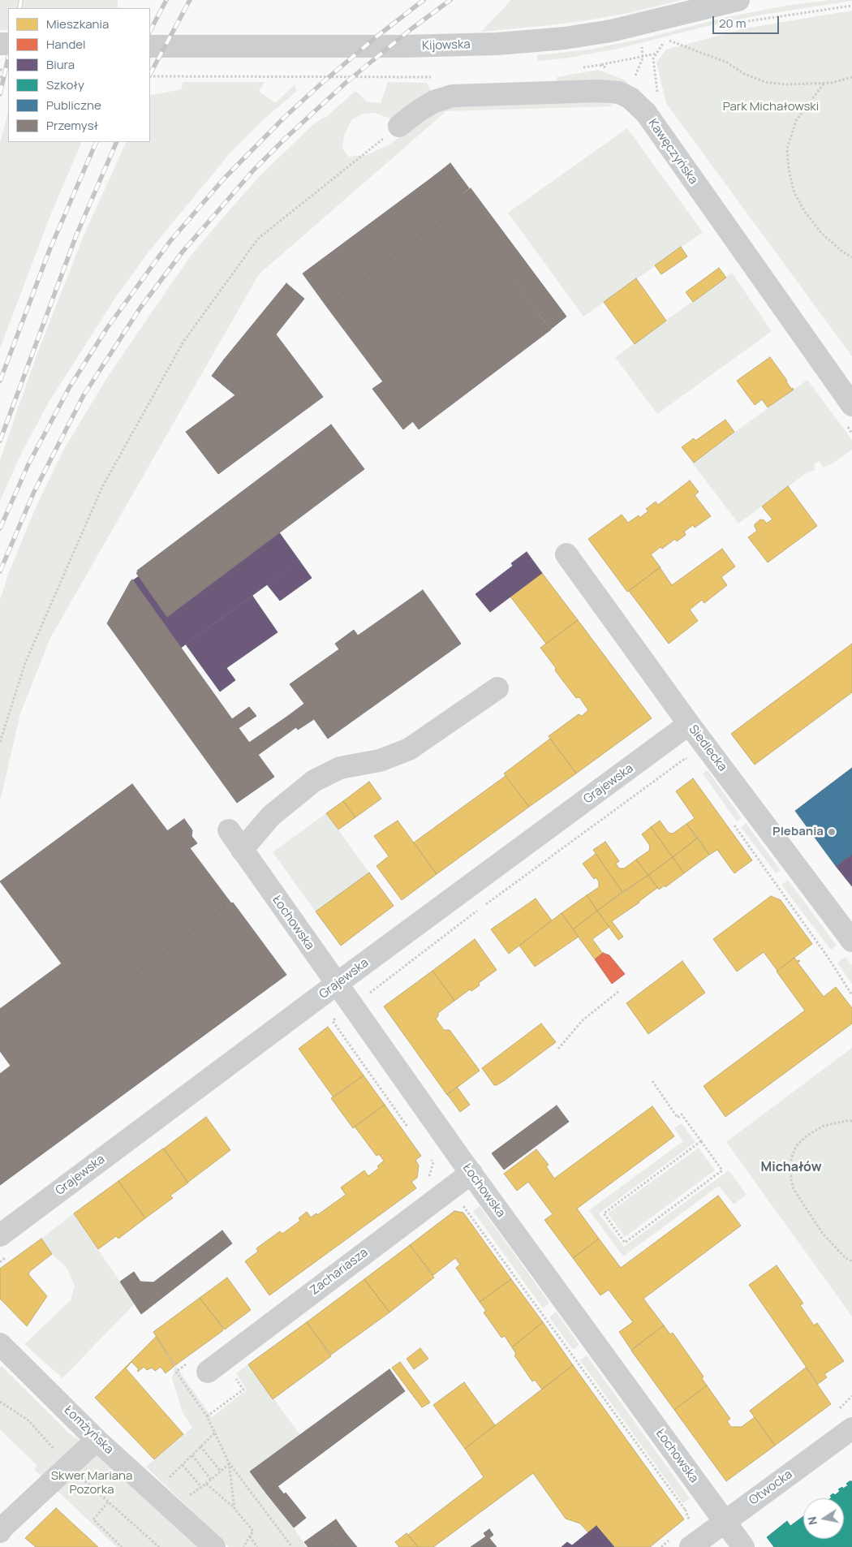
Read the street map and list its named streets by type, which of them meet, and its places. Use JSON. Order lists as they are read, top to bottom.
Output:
{
  "streets": {
    "street": [
      "Kijowska",
      "Kawęczyńska",
      "Siedlecka",
      "Grajewska",
      "Łochowska",
      "Zachariasza",
      "Łomżyńska",
      "Otwocka"
    ]
  },
  "crossings": [
    ["Siedlecka", "Grajewska"],
    ["Grajewska", "Łochowska"],
    ["Łochowska", "Zachariasza"],
    ["Łochowska", "Otwocka"]
  ],
  "districts": ["Michałów"],
  "parks": ["Park Michałowski", "Skwer Mariana Pozorka"],
  "places": ["Plebania"],
  "legend": [
    "Mieszkania",
    "Handel",
    "Biura",
    "Szkoły",
    "Publiczne",
    "Przemysł"
  ],
  "scale_bar": "20 m",
  "north": "left"
}
